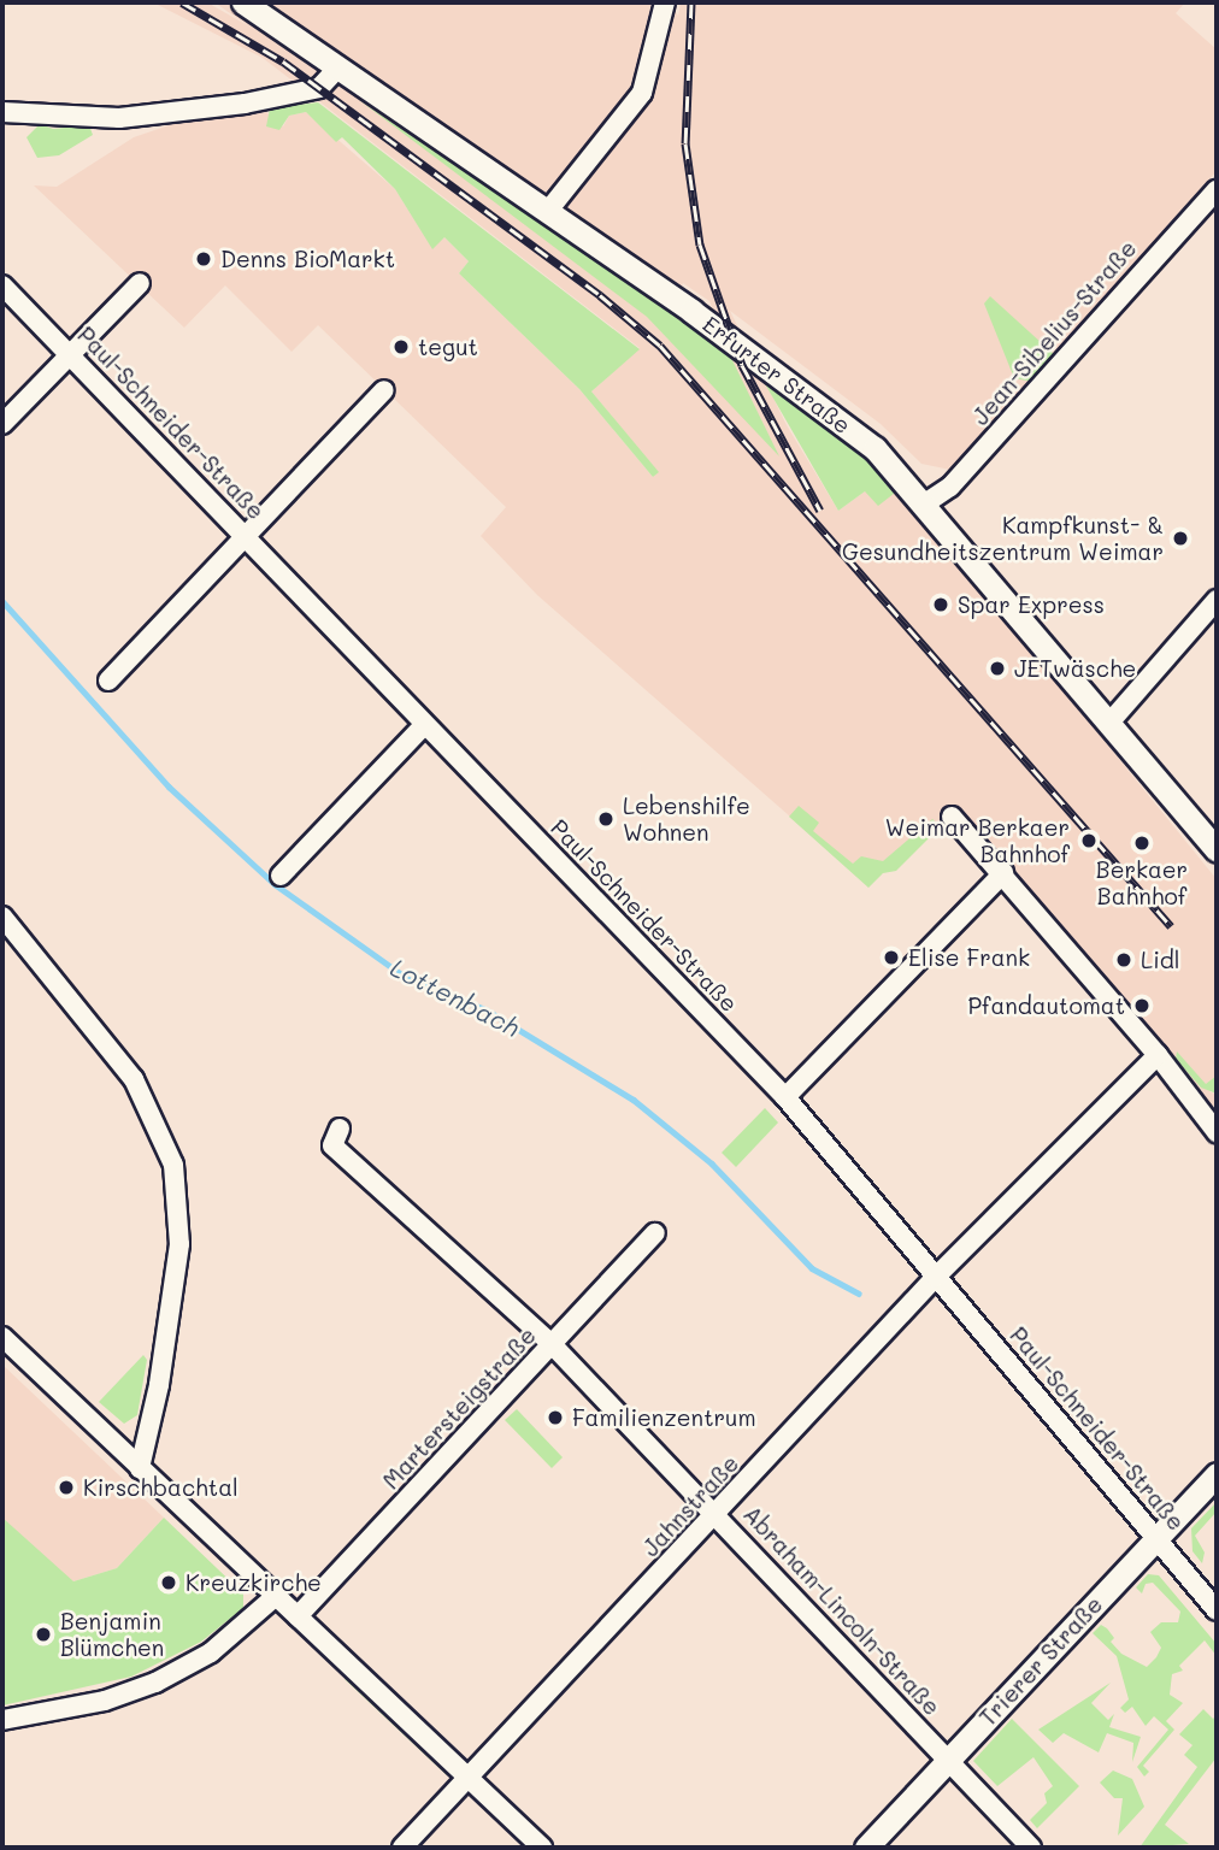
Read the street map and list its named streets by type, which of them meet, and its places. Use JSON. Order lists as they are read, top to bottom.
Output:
{
  "streets": {
    "street": [
      "Jean-Sibelius-Straße",
      "Erfurter Straße",
      "Paul-Schneider-Straße",
      "Martersteigstraße",
      "Jahnstraße",
      "Abraham-Lincoln-Straße",
      "Trierer Straße"
    ]
  },
  "crossings": [
    ["Jean-Sibelius-Straße", "Erfurter Straße"],
    ["Paul-Schneider-Straße", "Jahnstraße"],
    ["Paul-Schneider-Straße", "Trierer Straße"],
    ["Martersteigstraße", "Abraham-Lincoln-Straße"],
    ["Jahnstraße", "Abraham-Lincoln-Straße"],
    ["Abraham-Lincoln-Straße", "Trierer Straße"]
  ],
  "water": ["Lottenbach"],
  "places": [
    "Denns BioMarkt",
    "tegut",
    "Kampfkunst- & Gesundheitszentrum Weimar",
    "Spar Express",
    "JETwäsche",
    "Lebenshilfe Wohnen",
    "Weimar Berkaer Bahnhof",
    "Berkaer Bahnhof",
    "Elise Frank",
    "Lidl",
    "Pfandautomat",
    "Familienzentrum",
    "Kirschbachtal",
    "Kreuzkirche",
    "Benjamin Blümchen"
  ]
}
